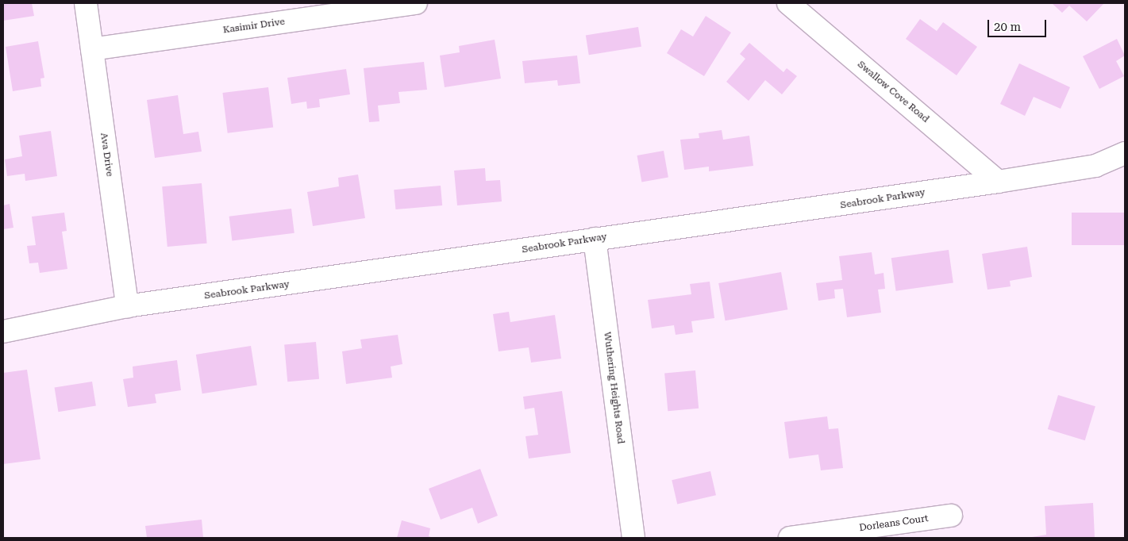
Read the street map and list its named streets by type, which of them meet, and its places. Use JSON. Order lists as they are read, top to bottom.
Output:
{
  "streets": {
    "street": [
      "Kasimir Drive",
      "Swallow Cove Road",
      "Ava Drive",
      "Seabrook Parkway",
      "Wuthering Heights Road",
      "Dorleans Court"
    ]
  },
  "crossings": [
    ["Kasimir Drive", "Ava Drive"],
    ["Swallow Cove Road", "Seabrook Parkway"],
    ["Ava Drive", "Seabrook Parkway"],
    ["Seabrook Parkway", "Wuthering Heights Road"]
  ],
  "scale_bar": "20 m"
}
